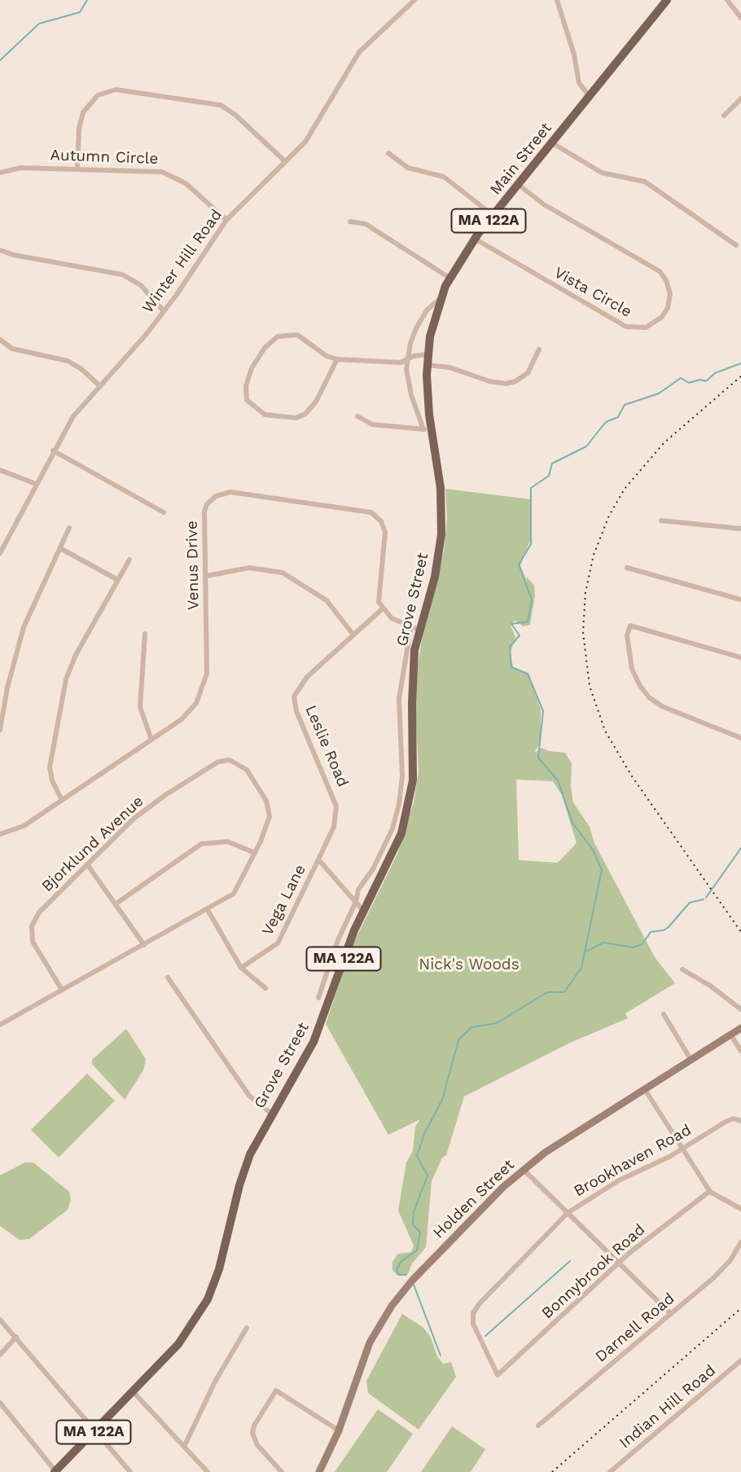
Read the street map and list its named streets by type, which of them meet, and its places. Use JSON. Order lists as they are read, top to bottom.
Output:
{
  "streets": {
    "main road": [
      "Main Street",
      "MA 122A",
      "Grove Street",
      "Holden Street"
    ],
    "street": [
      "Autumn Circle",
      "Winter Hill Road",
      "Vista Circle",
      "Venus Drive",
      "Leslie Road",
      "Bjorklund Avenue",
      "Vega Lane",
      "Brookhaven Road",
      "Bonnybrook Road",
      "Darnell Road",
      "Indian Hill Road"
    ]
  },
  "crossings": [
    ["Autumn Circle", "Winter Hill Road"],
    ["Main Street", "Vista Circle"],
    ["Main Street", "Grove Street"],
    ["Venus Drive", "Leslie Road"],
    ["Leslie Road", "Vega Lane"],
    ["Brookhaven Road", "Bonnybrook Road"]
  ],
  "parks": ["Nick's Woods"]
}
